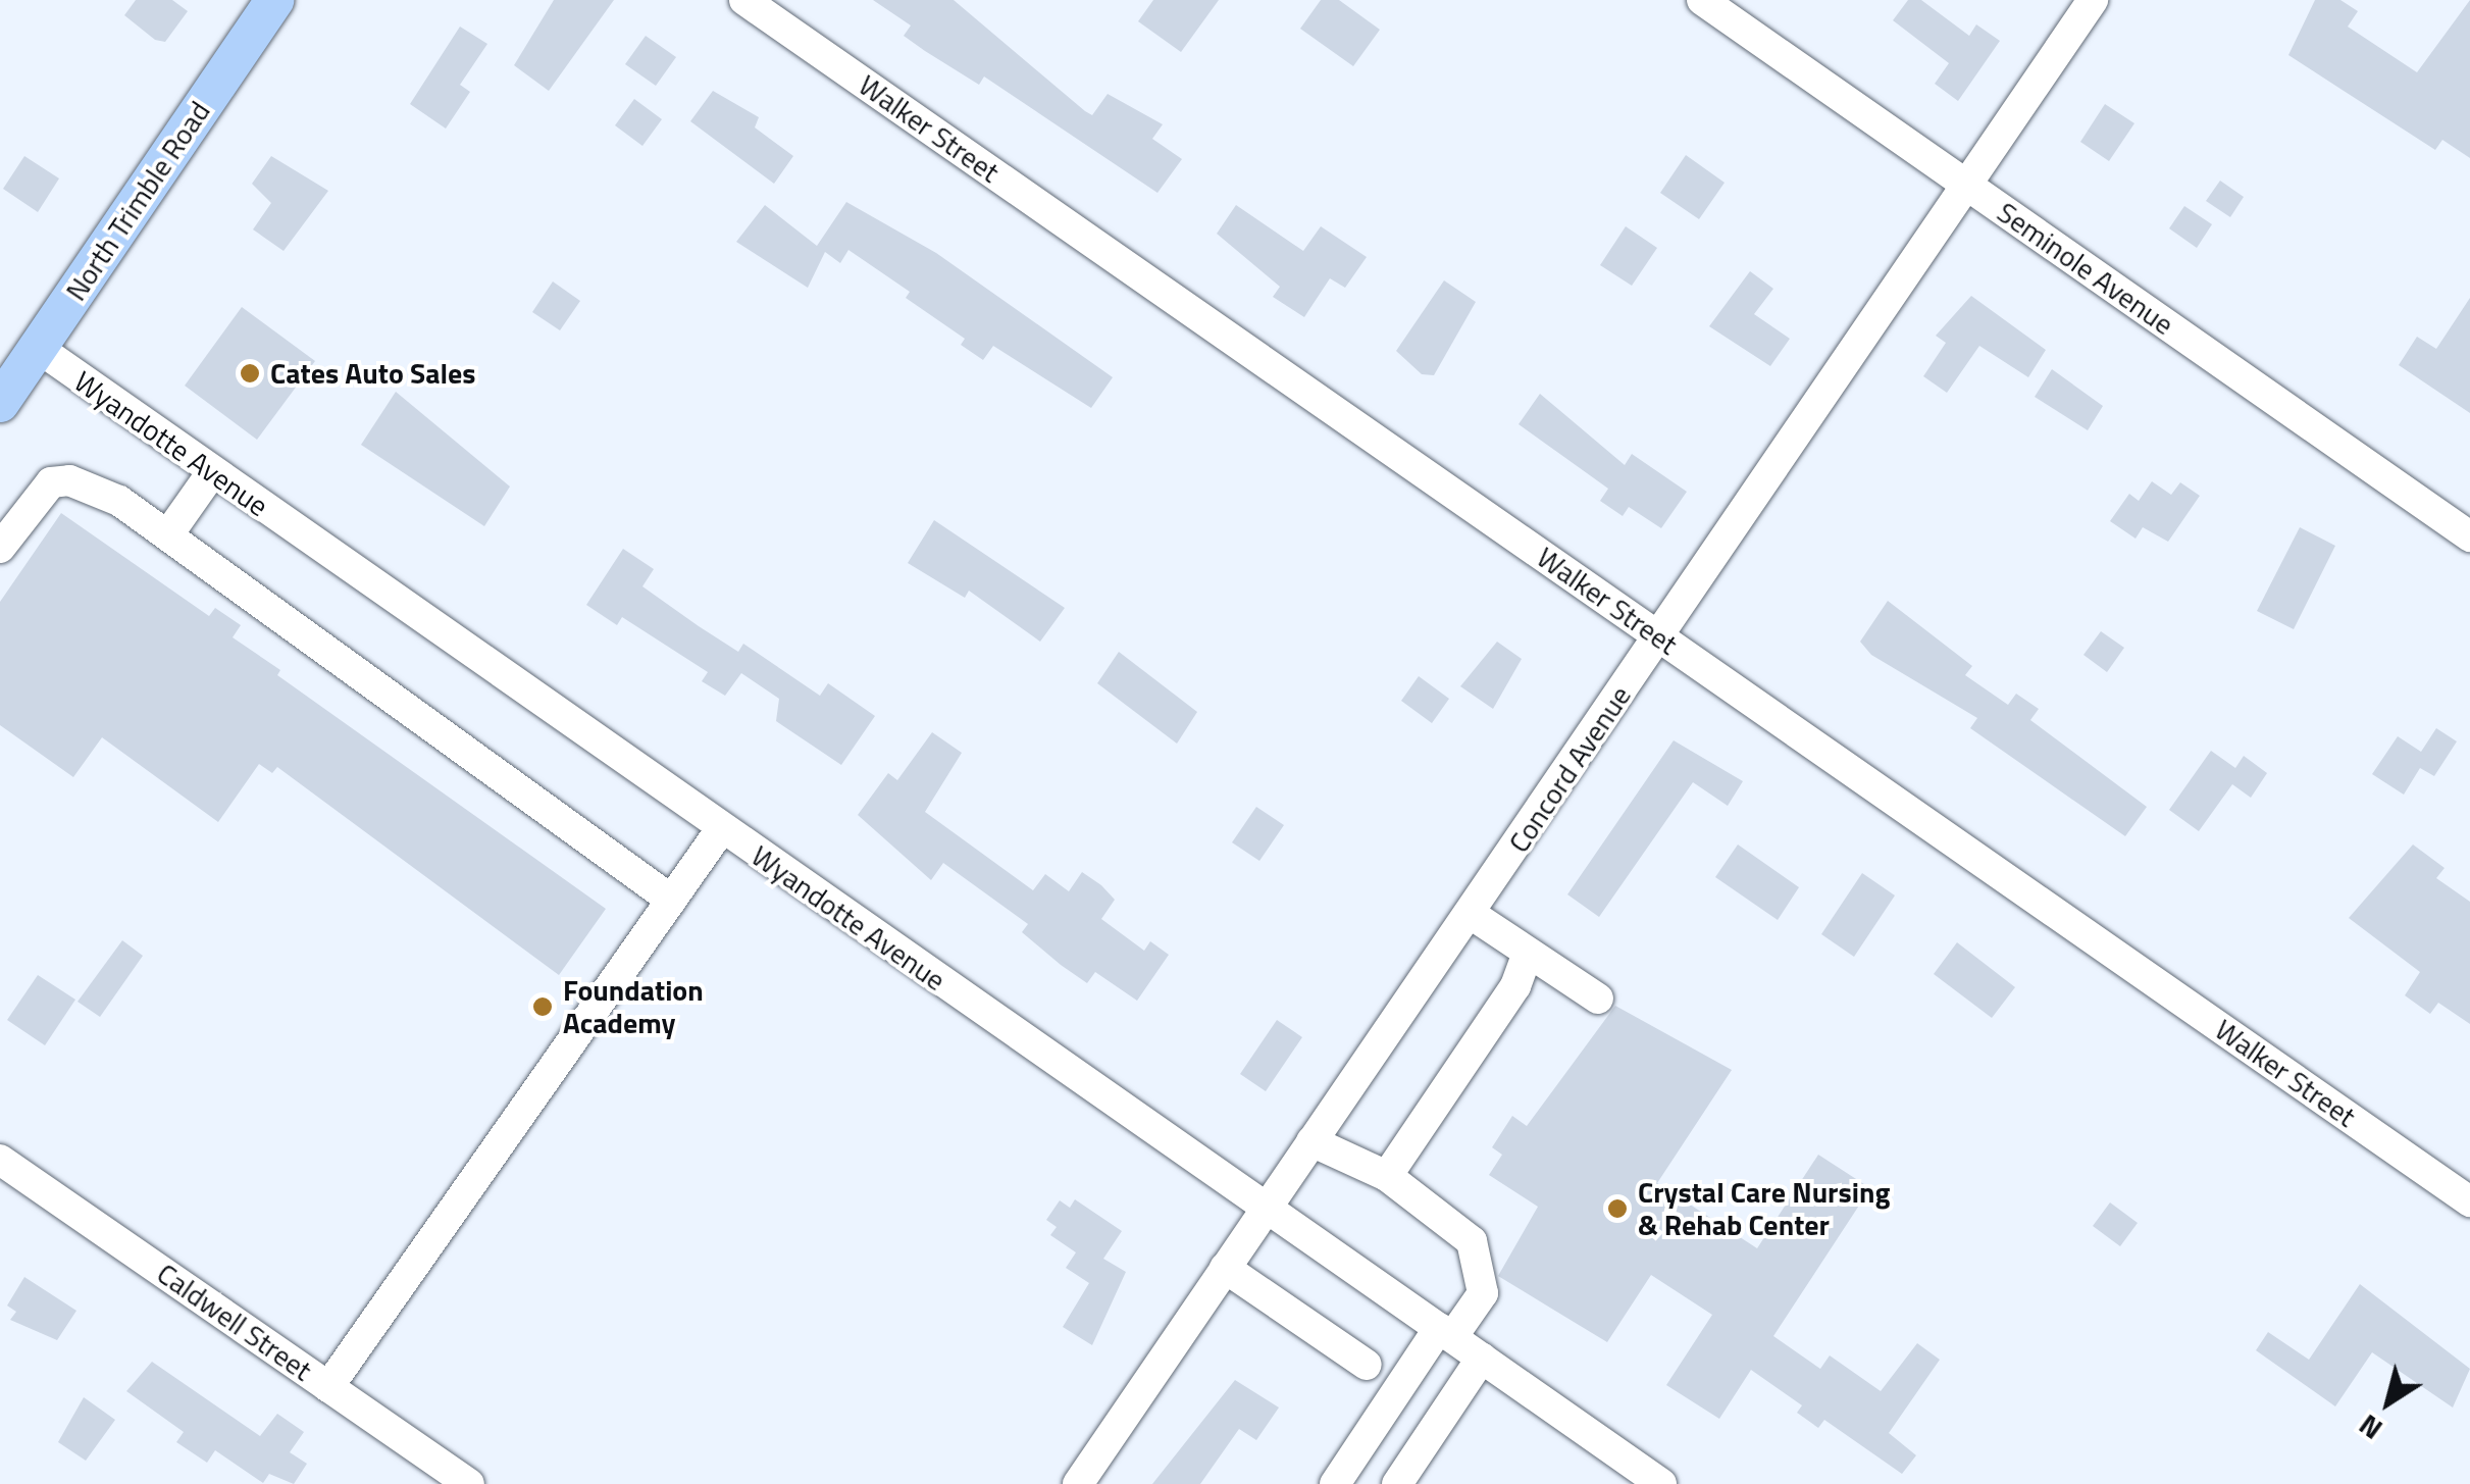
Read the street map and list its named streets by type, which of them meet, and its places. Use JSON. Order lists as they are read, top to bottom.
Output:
{
  "streets": {
    "main road": ["North Trimble Road"],
    "street": [
      "Walker Street",
      "Seminole Avenue",
      "Wyandotte Avenue",
      "Concord Avenue",
      "Caldwell Street"
    ]
  },
  "crossings": [
    ["Walker Street", "Concord Avenue"],
    ["North Trimble Road", "Wyandotte Avenue"],
    ["Seminole Avenue", "Concord Avenue"],
    ["Wyandotte Avenue", "Concord Avenue"]
  ],
  "places": ["Cates Auto Sales", "Foundation Academy", "Crystal Care Nursing & Rehab Center"],
  "north": "bottom left"
}
